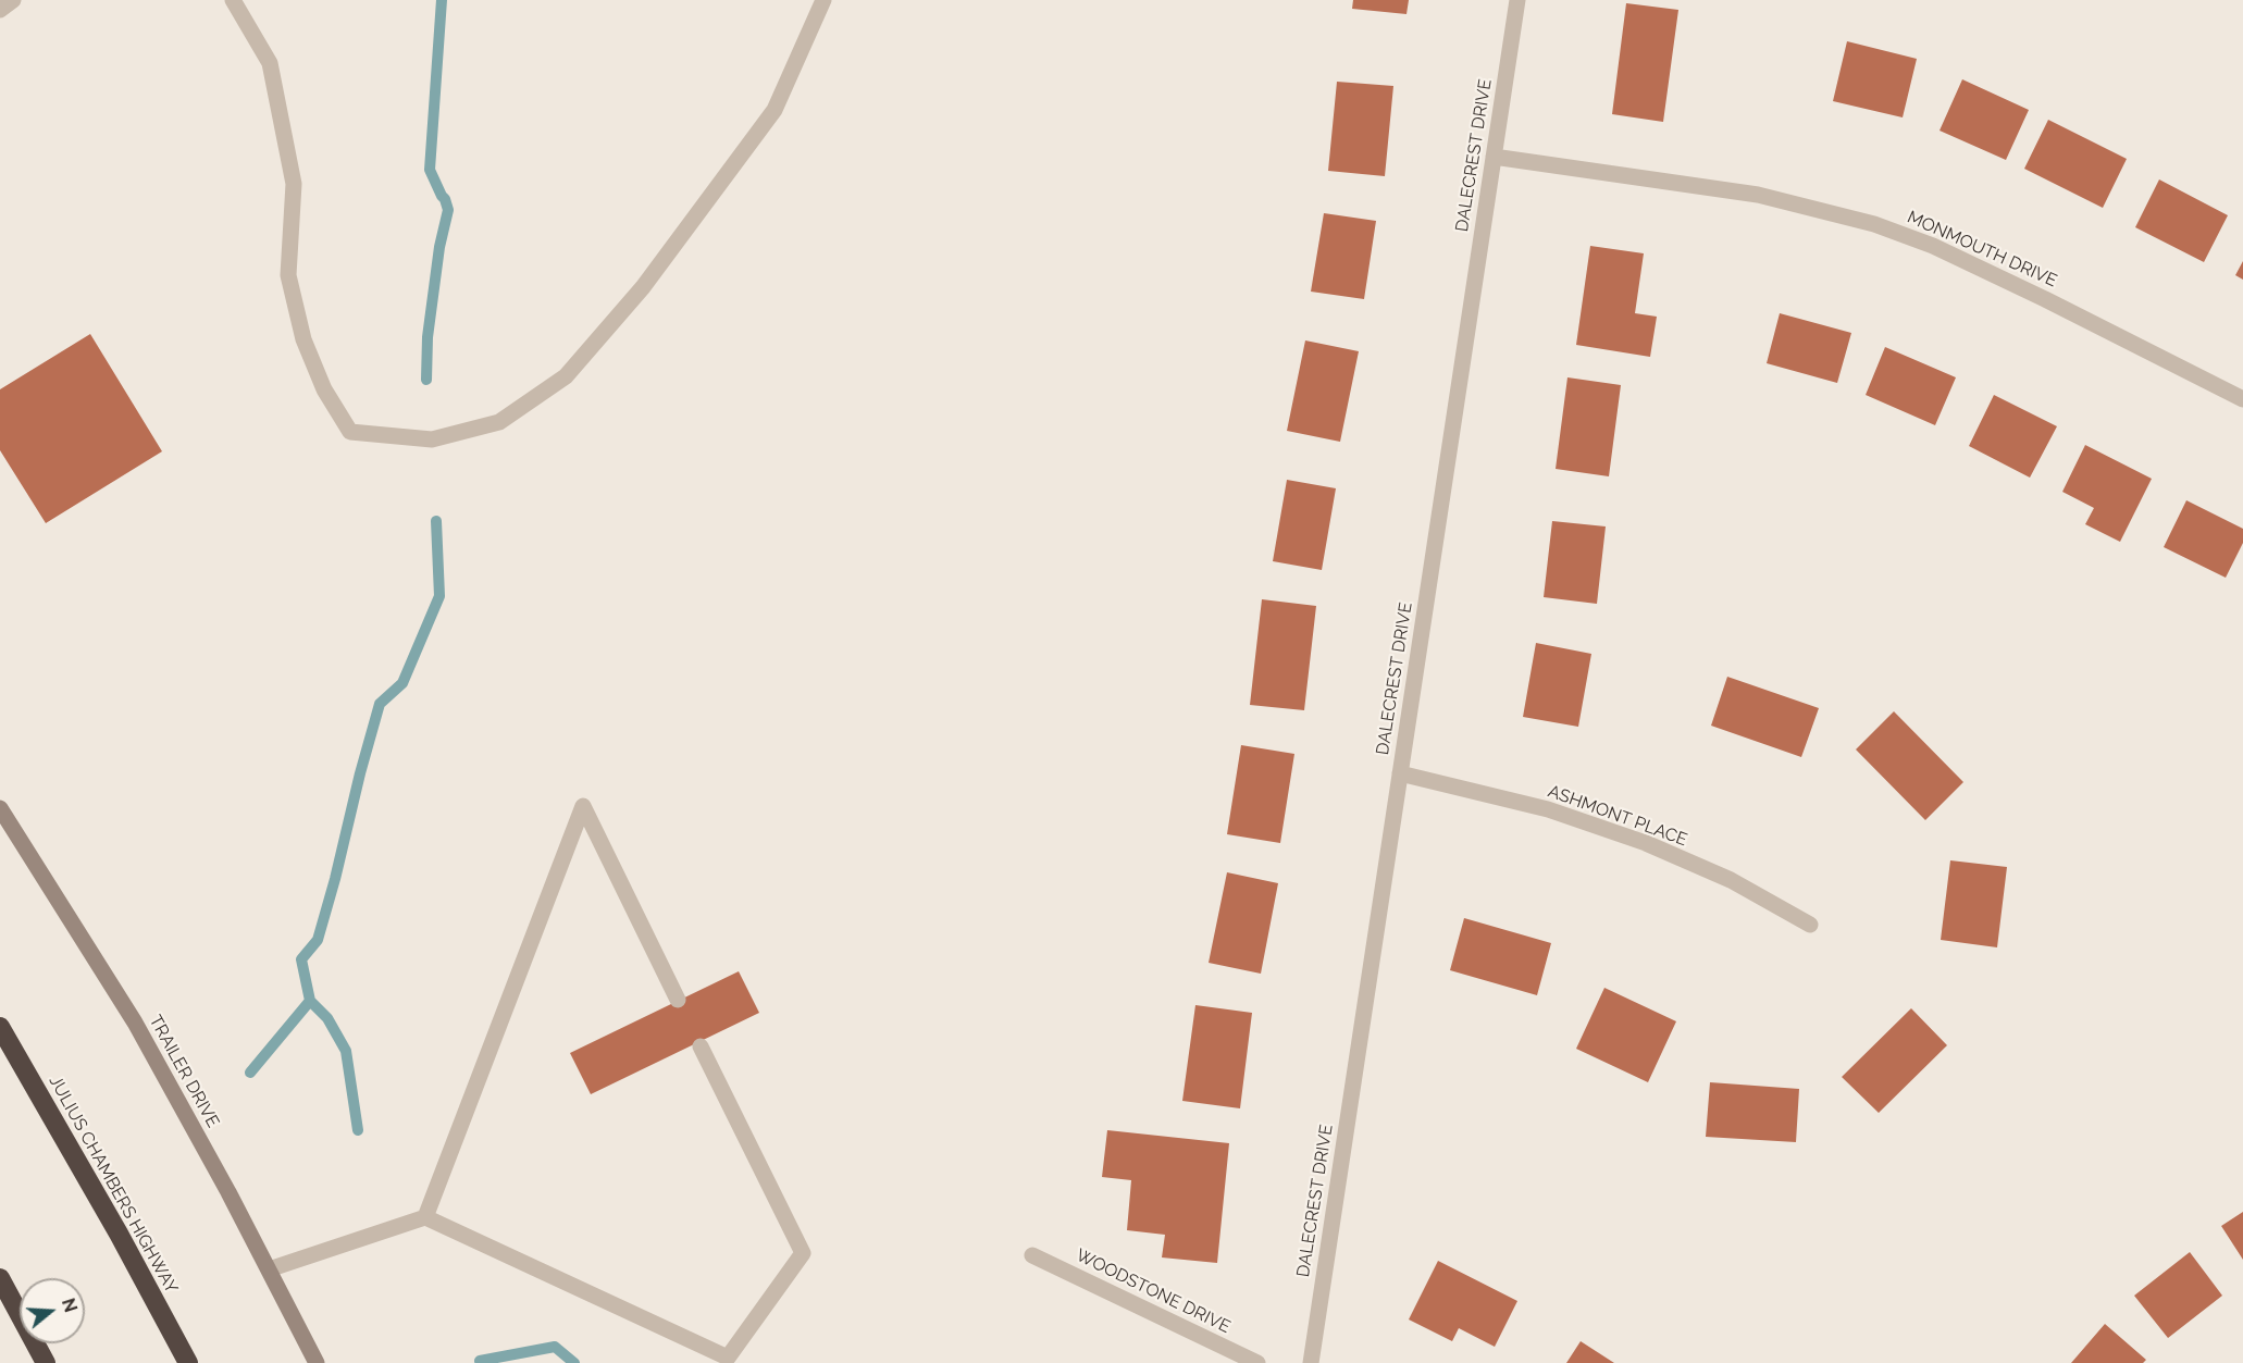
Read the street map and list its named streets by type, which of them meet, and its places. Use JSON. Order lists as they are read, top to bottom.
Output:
{
  "streets": {
    "highway": ["JULIUS CHAMBERS HIGHWAY"],
    "street": [
      "DALECREST DRIVE",
      "MONMOUTH DRIVE",
      "ASHMONT PLACE",
      "TRAILER DRIVE",
      "WOODSTONE DRIVE"
    ]
  },
  "crossings": [
    ["DALECREST DRIVE", "MONMOUTH DRIVE"],
    ["DALECREST DRIVE", "ASHMONT PLACE"]
  ],
  "north": "right"
}
